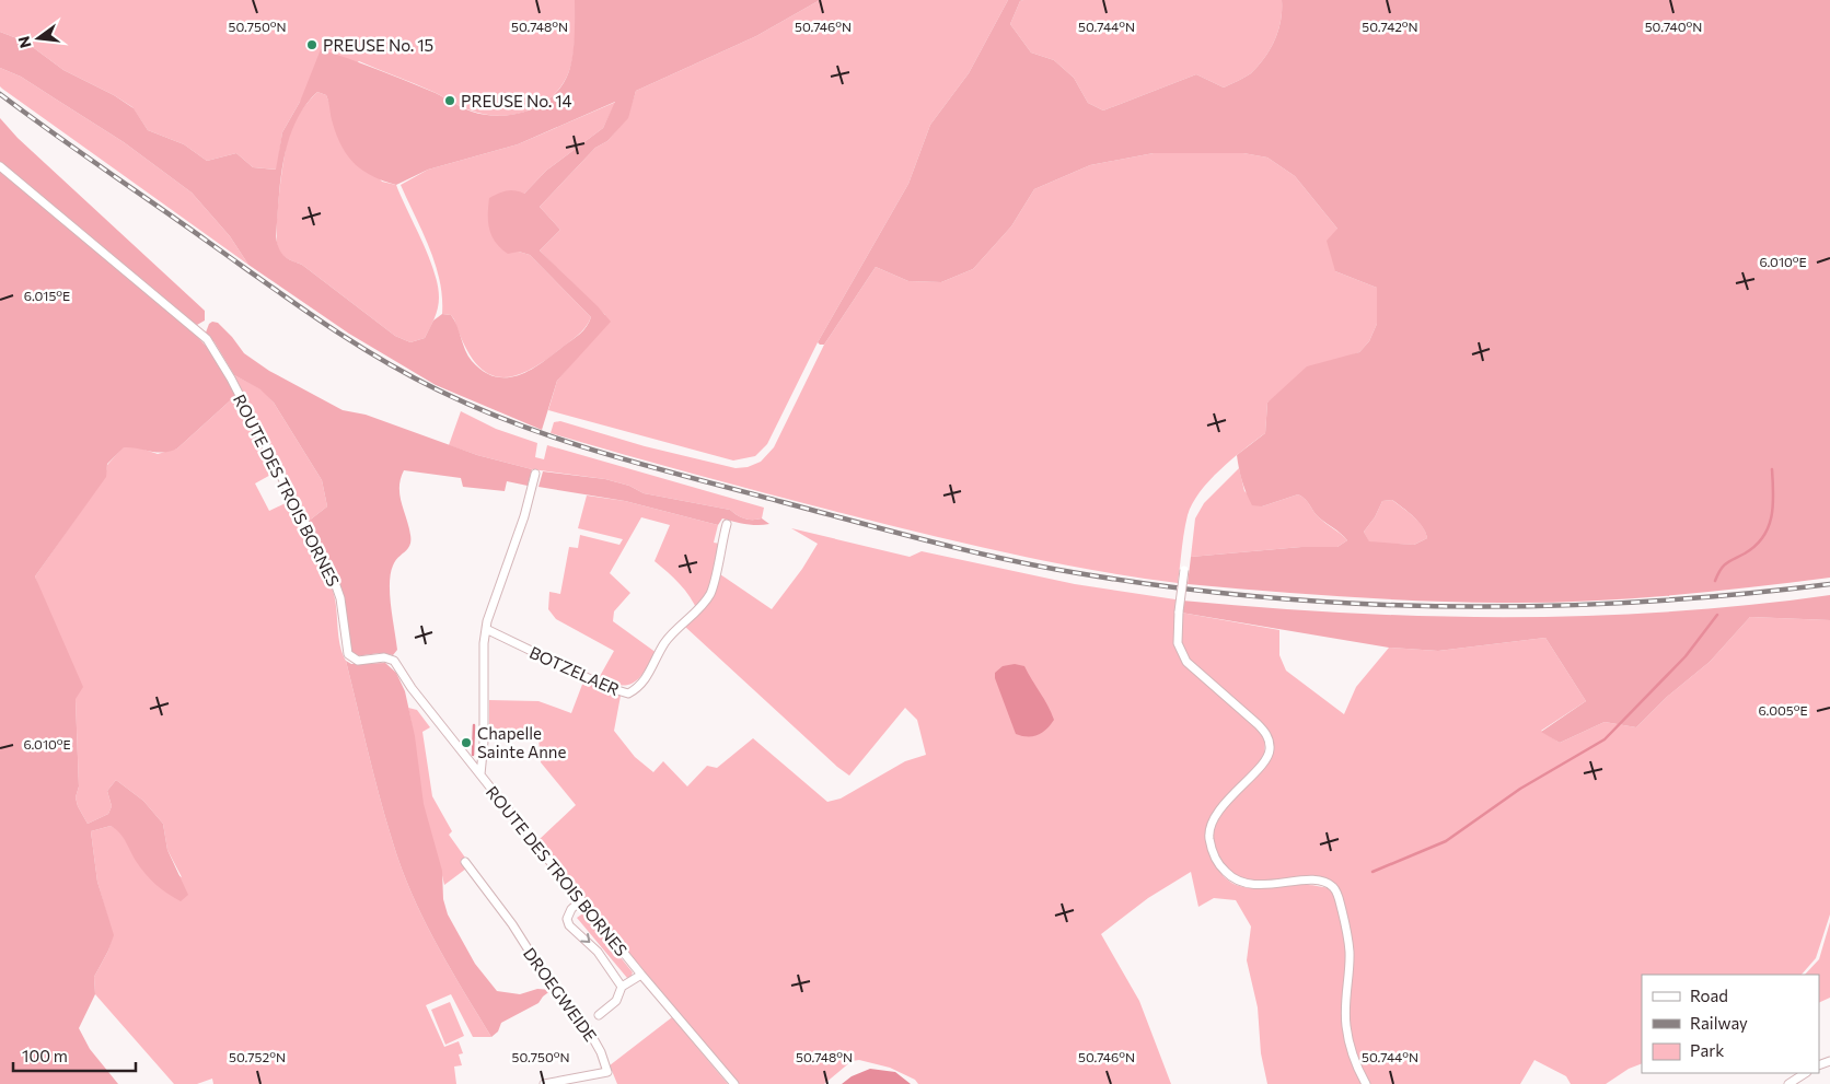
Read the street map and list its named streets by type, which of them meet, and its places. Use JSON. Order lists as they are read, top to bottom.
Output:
{
  "streets": {
    "street": ["ROUTE DES TROIS BORNES", "BOTZELAER", "DROEGWEIDE"]
  },
  "places": ["PREUSE No. 15", "PREUSE No. 14", "Chapelle Sainte Anne"],
  "legend": ["Road", "Railway", "Park"],
  "scale_bar": "100 m",
  "north": "left",
  "coordinates": [
    "50.750°N",
    "50.748°N",
    "50.746°N",
    "50.744°N",
    "50.742°N",
    "50.740°N",
    "6.010°E",
    "6.015°E",
    "6.005°E",
    "50.752°N"
  ]
}
